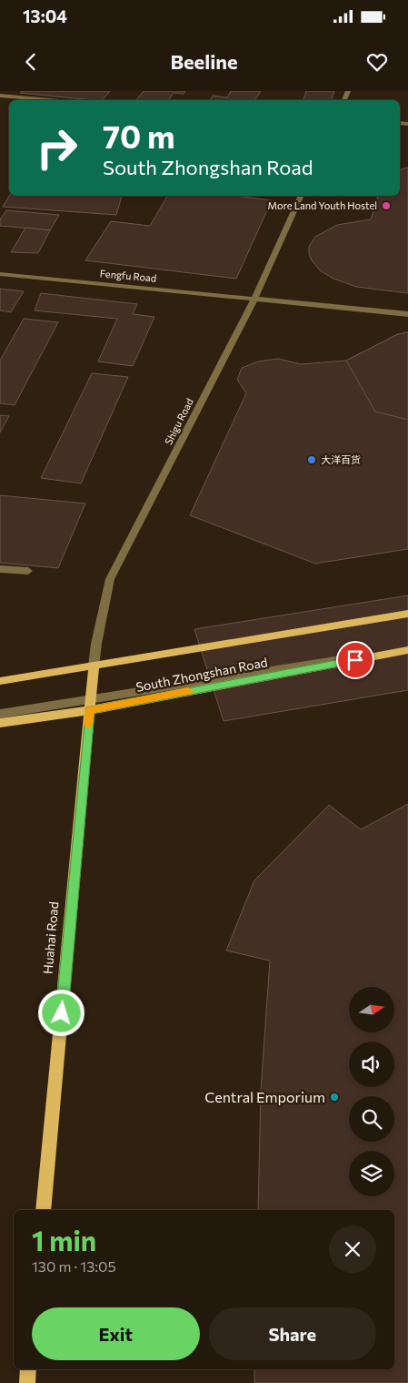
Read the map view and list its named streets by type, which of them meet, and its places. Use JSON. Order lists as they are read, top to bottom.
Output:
{
  "streets": {
    "main road": ["South Zhongshan Road", "Huahai Road"],
    "street": ["Fengfu Road", "Shigu Road"]
  },
  "crossings": [
    ["Fengfu Road", "Shigu Road"],
    ["Shigu Road", "South Zhongshan Road"],
    ["Shigu Road", "Huahai Road"],
    ["South Zhongshan Road", "Huahai Road"]
  ],
  "places": ["More Land Youth Hostel", "大洋百货", "Central Emporium"],
  "north": "right",
  "page": {
    "status": "13:04",
    "header": "Beeline",
    "turn": ["70 m", "South Zhongshan Road"],
    "heading": ["1 min", "130 m · 13:05"],
    "buttons": ["Exit", "Share"]
  }
}
